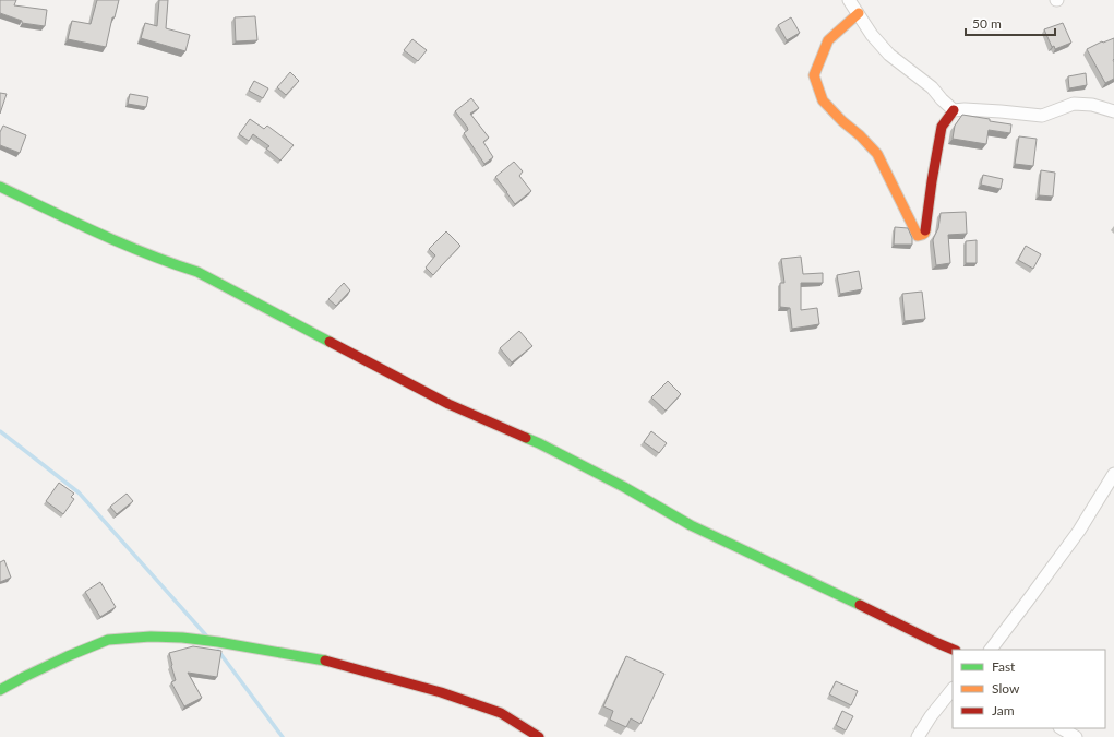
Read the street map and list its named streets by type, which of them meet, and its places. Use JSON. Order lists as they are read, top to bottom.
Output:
{
  "legend": ["Fast", "Slow", "Jam"],
  "scale_bar": "50 m"
}
